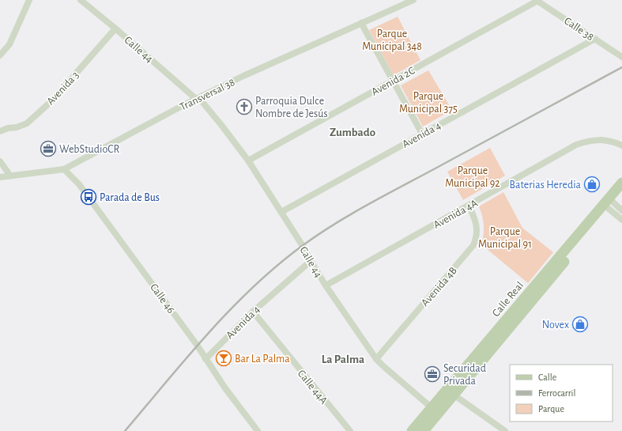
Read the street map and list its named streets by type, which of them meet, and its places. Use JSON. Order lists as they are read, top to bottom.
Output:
{
  "streets": {
    "main road": ["Calle Real"],
    "street": [
      "Calle 38",
      "Calle 44",
      "Avenida 2C",
      "Avenida 3",
      "Transversal 38",
      "Avenida 4",
      "Avenida 4A",
      "Avenida 4B",
      "Calle 46",
      "Calle 44A"
    ]
  },
  "crossings": [
    ["Calle 38", "Avenida 2C"],
    ["Calle 38", "Avenida 4"],
    ["Calle 44", "Avenida 2C"],
    ["Calle 44", "Avenida 3"],
    ["Calle 44", "Transversal 38"],
    ["Calle 44", "Avenida 4"],
    ["Calle 44", "Avenida 4A"],
    ["Calle 44", "Avenida 4B"],
    ["Calle 44", "Calle Real"],
    ["Transversal 38", "Calle 46"],
    ["Avenida 4", "Calle 46"],
    ["Avenida 4", "Calle 44A"],
    ["Avenida 4A", "Avenida 4B"]
  ],
  "districts": ["Zumbado", "La Palma"],
  "parks": [
    "Parque Municipal 348",
    "Parque Municipal 375",
    "Parque Municipal 92",
    "Parque Municipal 91"
  ],
  "places": {
    "church": ["Parroquia Dulce Nombre de Jesús"],
    "office": ["WebStudioCR", "Securidad Privada"],
    "shop": ["Baterias Heredia", "Novex"],
    "bus stop": ["Parada de Bus"],
    "bar": ["Bar La Palma"]
  },
  "legend": ["Calle", "Ferrocarril", "Parque"]
}
